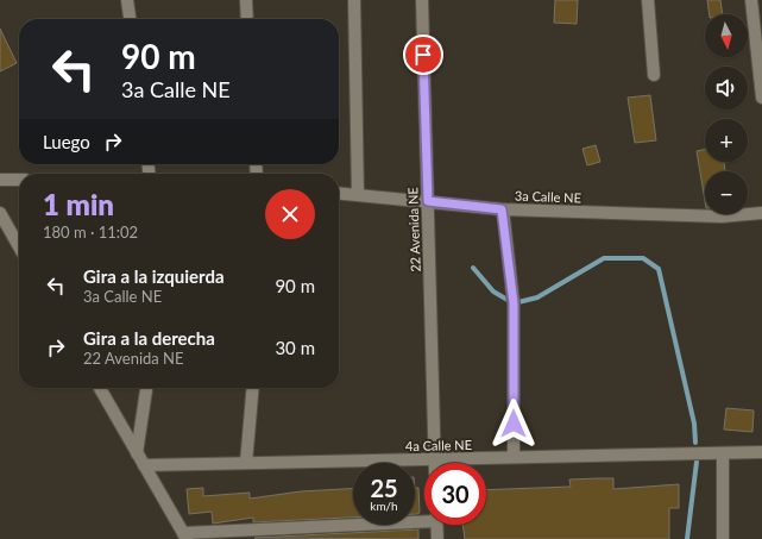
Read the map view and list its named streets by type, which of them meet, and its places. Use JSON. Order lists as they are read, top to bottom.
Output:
{
  "streets": {
    "street": ["3a Calle NE", "22 Avenida NE", "4a Calle NE"]
  },
  "crossings": [
    ["3a Calle NE", "22 Avenida NE"],
    ["22 Avenida NE", "4a Calle NE"]
  ],
  "north": "bottom",
  "page": {
    "map_buttons": ["+", "−"],
    "turn": ["90 m", "3a Calle NE"],
    "then": "Luego",
    "heading": ["1 min", "180 m · 11:02"],
    "list": [
      {
        "name": "Gira a la izquierda",
        "note": "3a Calle NE",
        "value": "90 m"
      },
      {
        "name": "Gira a la derecha",
        "note": "22 Avenida NE",
        "value": "30 m"
      }
    ],
    "speed": "25 km/h",
    "limit": "30"
  }
}
